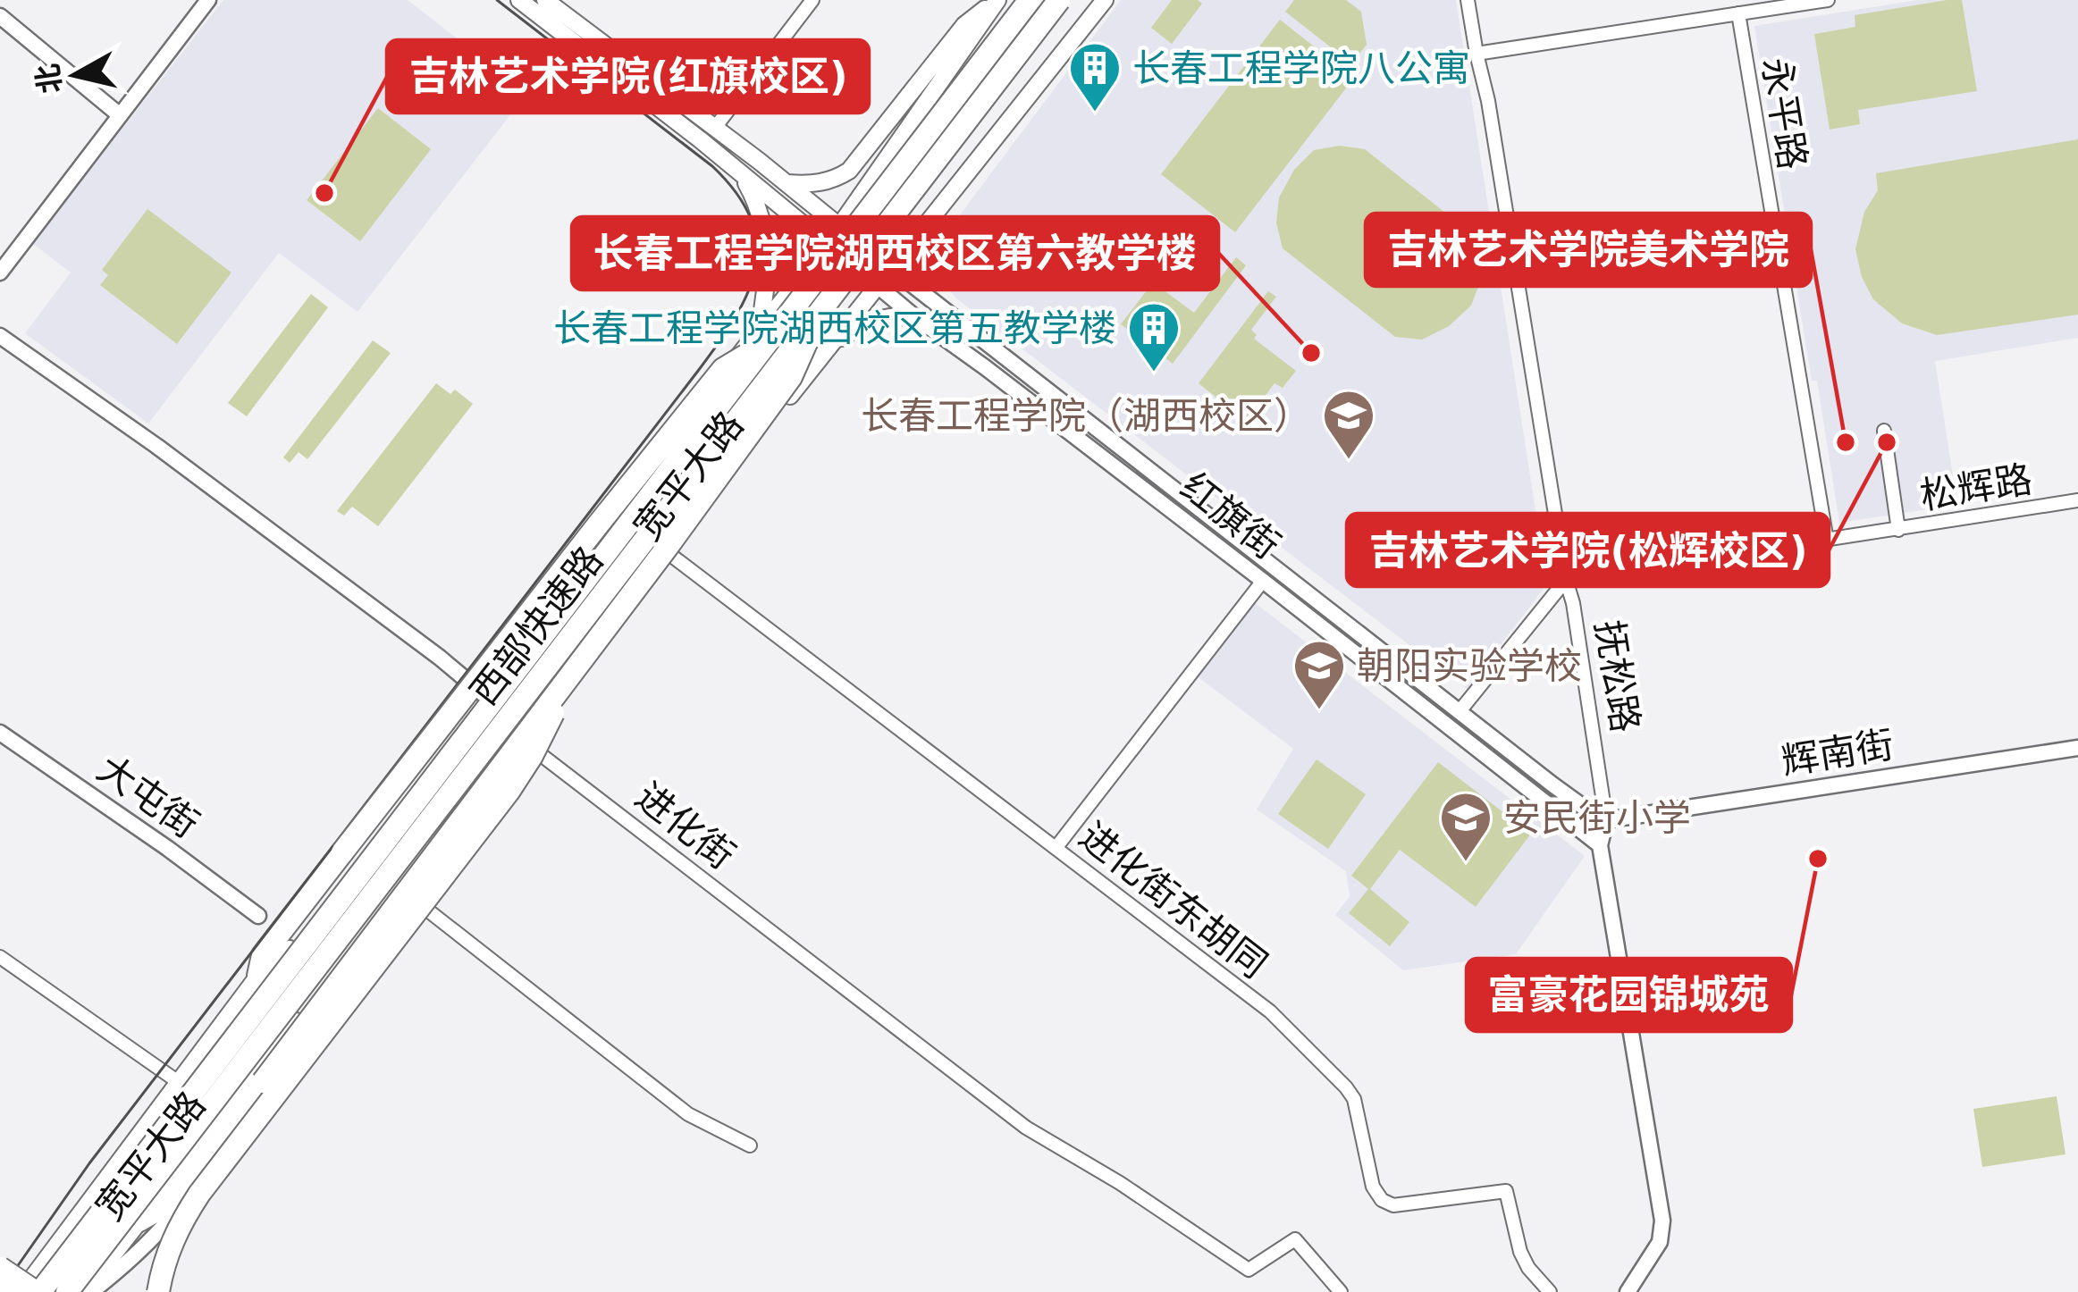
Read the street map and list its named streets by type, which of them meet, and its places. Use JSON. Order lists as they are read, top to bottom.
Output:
{
  "streets": {
    "highway": ["西部快速路"],
    "main road": ["宽平大路", "红旗街"],
    "street": [
      "永平路",
      "松辉路",
      "抚松路",
      "辉南街",
      "大屯街",
      "进化街",
      "进化街东胡同"
    ]
  },
  "crossings": [
    ["永平路", "松辉路"],
    ["宽平大路", "红旗街"],
    ["宽平大路", "西部快速路"],
    ["宽平大路", "进化街"],
    ["宽平大路", "进化街东胡同"],
    ["松辉路", "抚松路"],
    ["红旗街", "抚松路"],
    ["红旗街", "辉南街"],
    ["抚松路", "辉南街"]
  ],
  "places": {
    "building": ["长春工程学院八公寓", "长春工程学院湖西校区第五教学楼"],
    "other": [
      "吉林艺术学院(红旗校区)",
      "长春工程学院湖西校区第六教学楼",
      "吉林艺术学院美术学院",
      "吉林艺术学院(松辉校区)",
      "富豪花园锦城苑"
    ],
    "school or university": ["长春工程学院（湖西校区）", "朝阳实验学校", "安民街小学"]
  },
  "north": "left"
}
